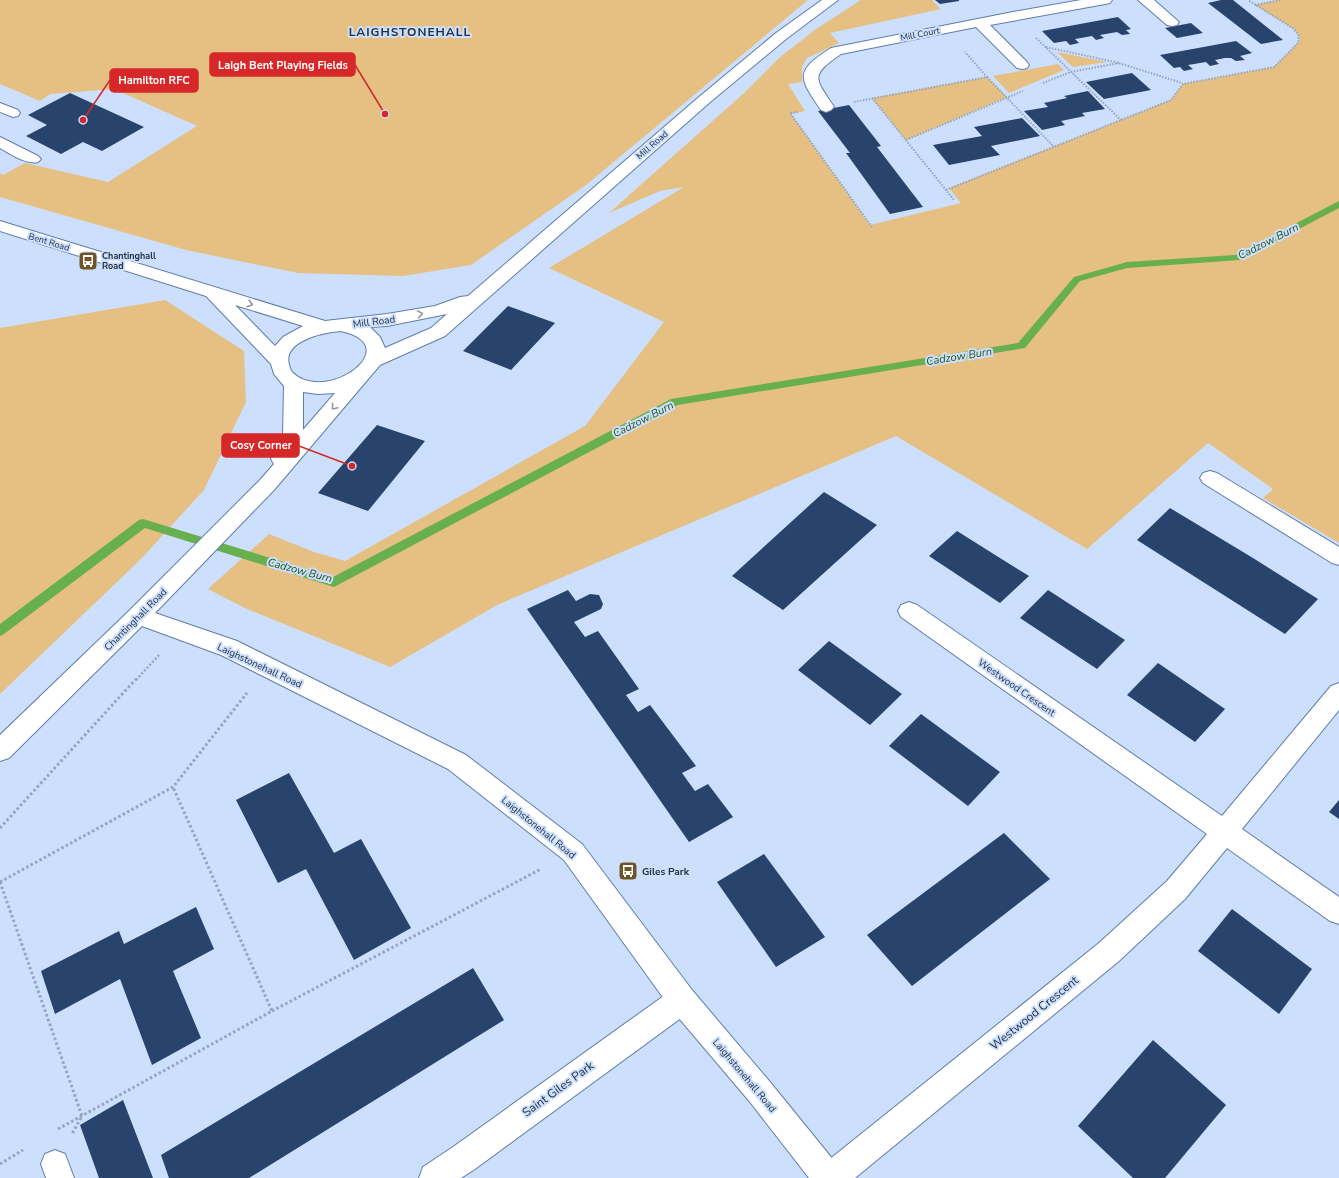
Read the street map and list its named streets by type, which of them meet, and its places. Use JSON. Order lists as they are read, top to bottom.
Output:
{
  "streets": {
    "street": [
      "Mill Court",
      "Mill Road",
      "Bent Road",
      "Chantinghall Road",
      "Laighstonehall Road",
      "Westwood Crescent",
      "Saint Giles Park"
    ]
  },
  "crossings": [
    ["Mill Road", "Bent Road"],
    ["Mill Road", "Chantinghall Road"],
    ["Bent Road", "Chantinghall Road"],
    ["Chantinghall Road", "Laighstonehall Road"],
    ["Laighstonehall Road", "Westwood Crescent"],
    ["Laighstonehall Road", "Saint Giles Park"]
  ],
  "districts": ["LAIGHSTONEHALL"],
  "water": ["Cadzow Burn"],
  "places": {
    "other": ["Laigh Bent Playing Fields", "Hamilton RFC", "Cosy Corner"],
    "bus stop": ["Chantinghall Road", "Giles Park"]
  }
}
